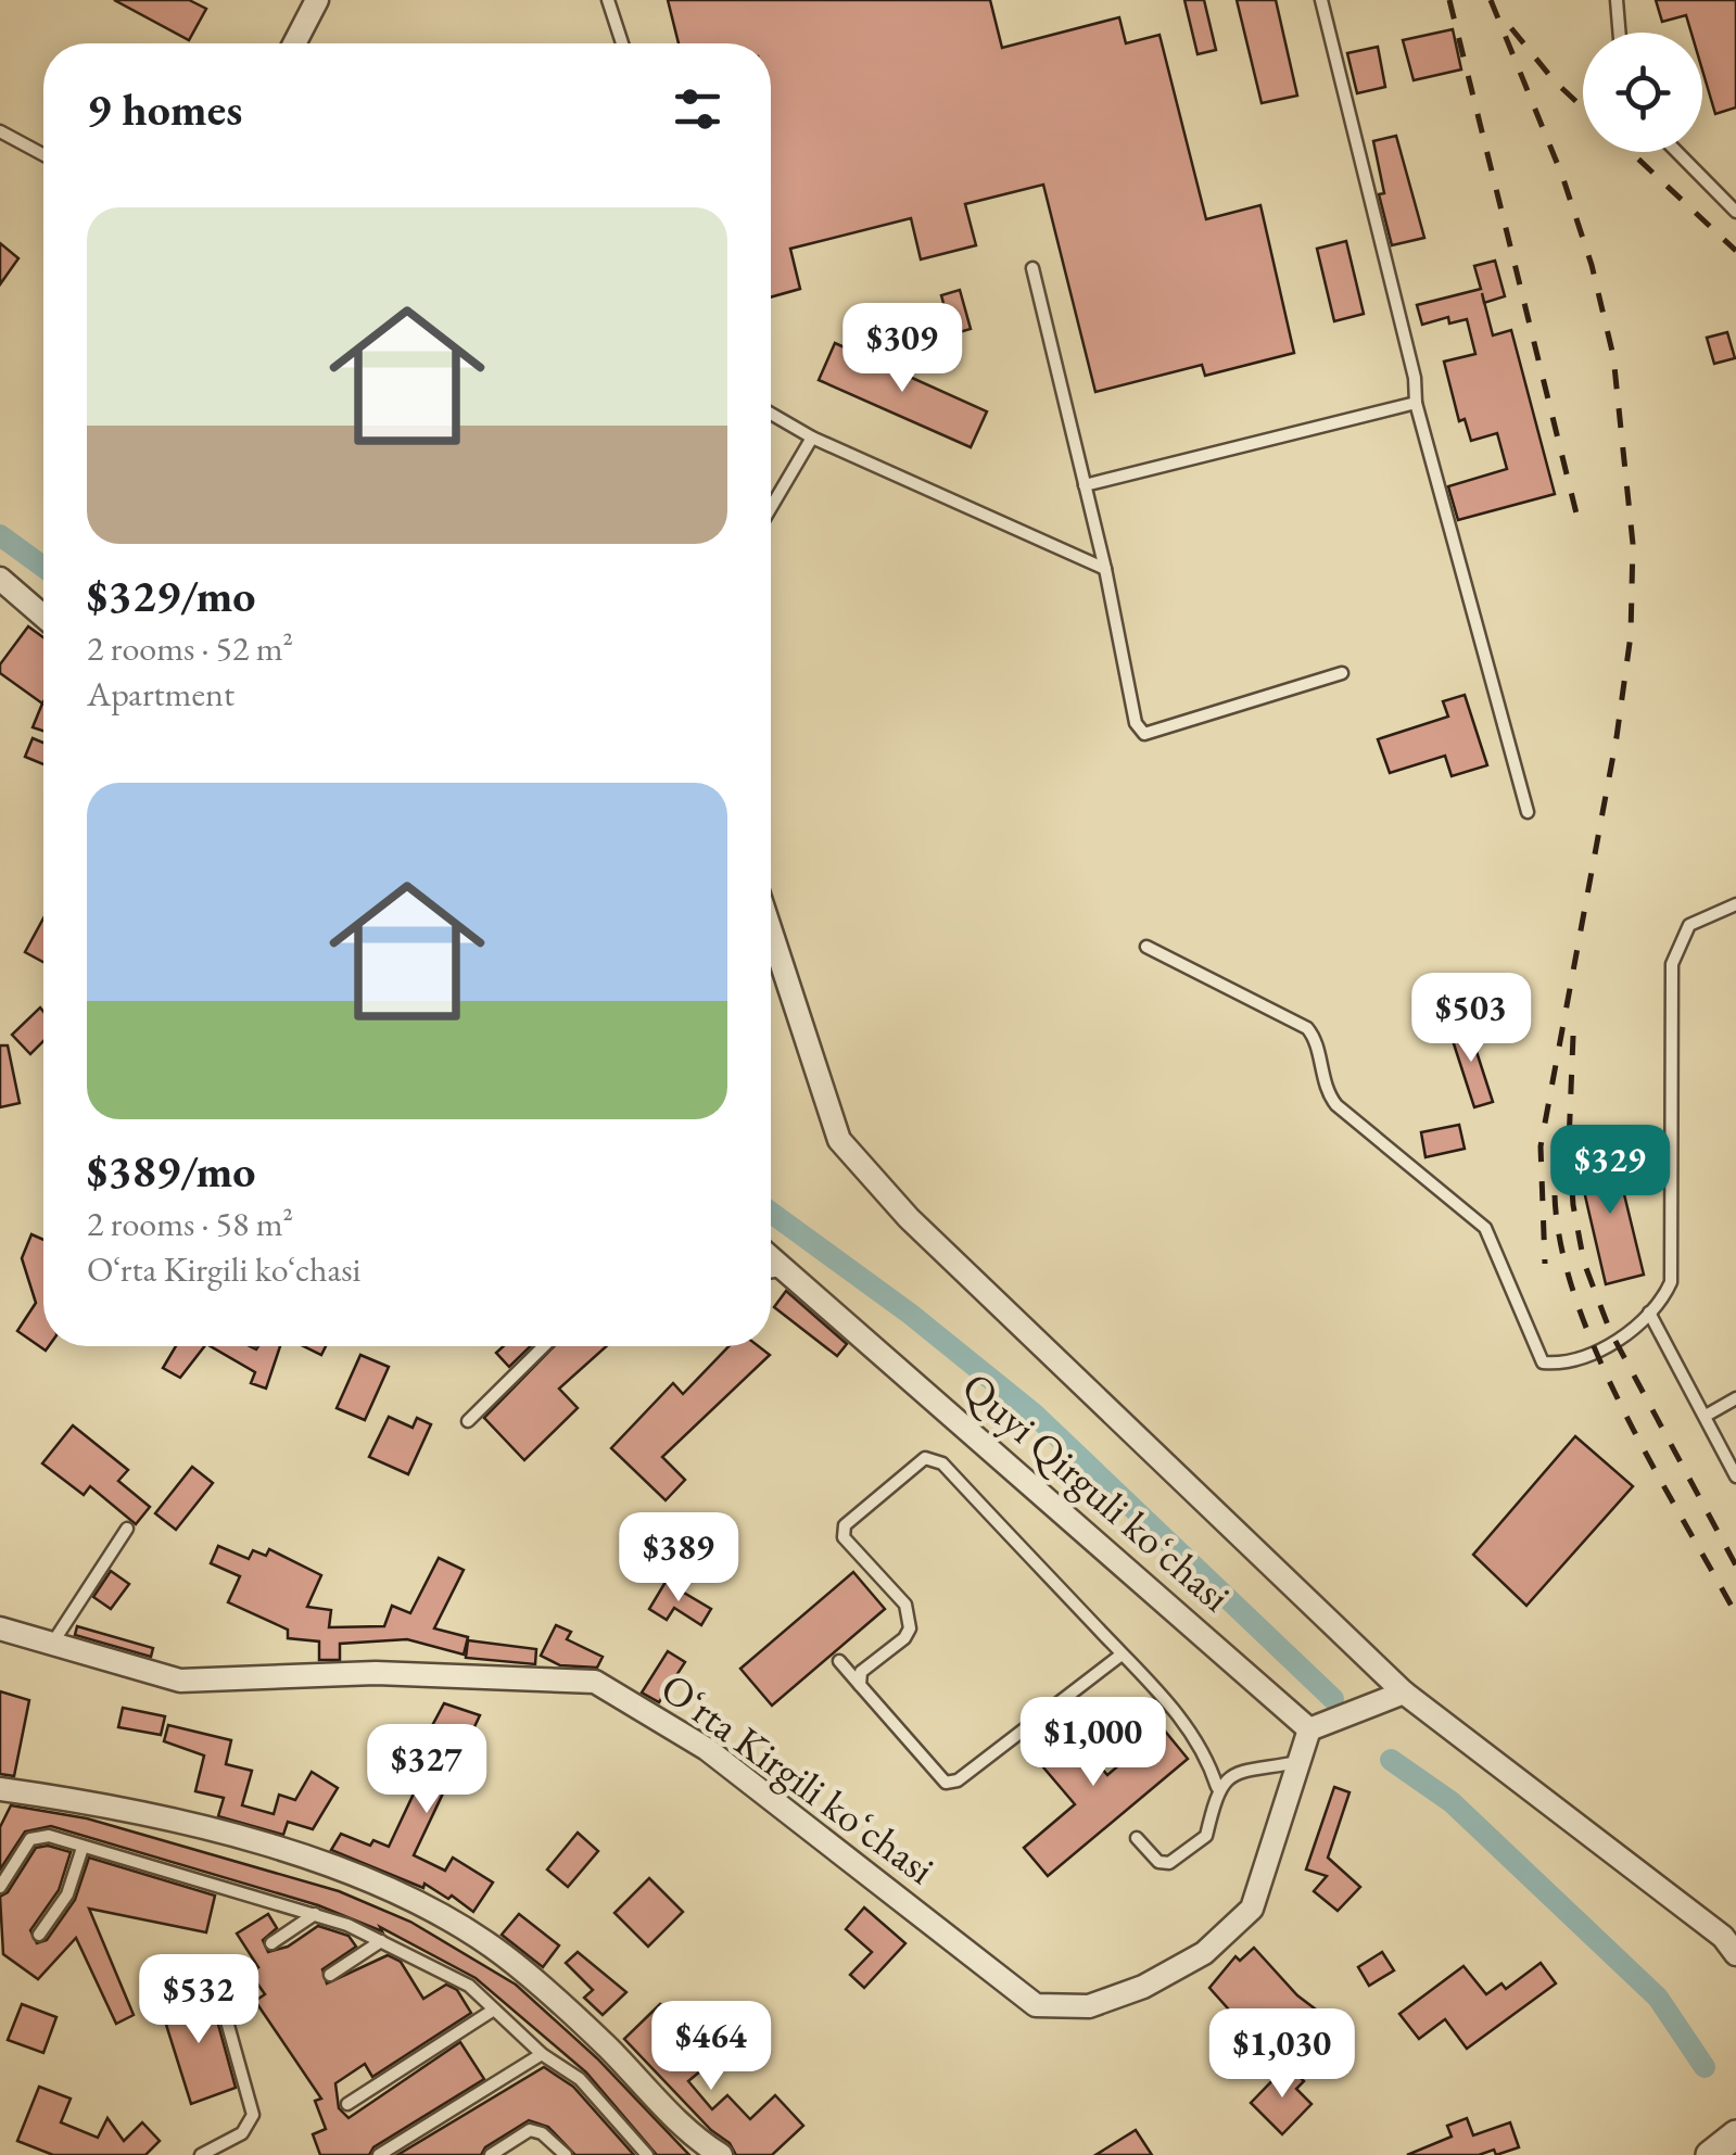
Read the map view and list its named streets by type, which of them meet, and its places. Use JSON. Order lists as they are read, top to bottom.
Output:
{
  "streets": {
    "street": ["Quyi Qirguli koʻchasi", "Oʻrta Kirgili koʻchasi"]
  },
  "crossings": [
    ["Quyi Qirguli koʻchasi", "Oʻrta Kirgili koʻchasi"]
  ],
  "page": {
    "heading": "9 homes",
    "list": [
      {
        "name": "$329/mo",
        "note": "2 rooms · 52 m² · Apartment"
      },
      {
        "name": "$389/mo",
        "note": "2 rooms · 58 m² · Oʻrta Kirgili koʻchasi"
      }
    ],
    "price": [
      "$309",
      "$503",
      "$329",
      "$389",
      "$1,000",
      "$327",
      "$532",
      "$464",
      "$1,030"
    ]
  }
}
